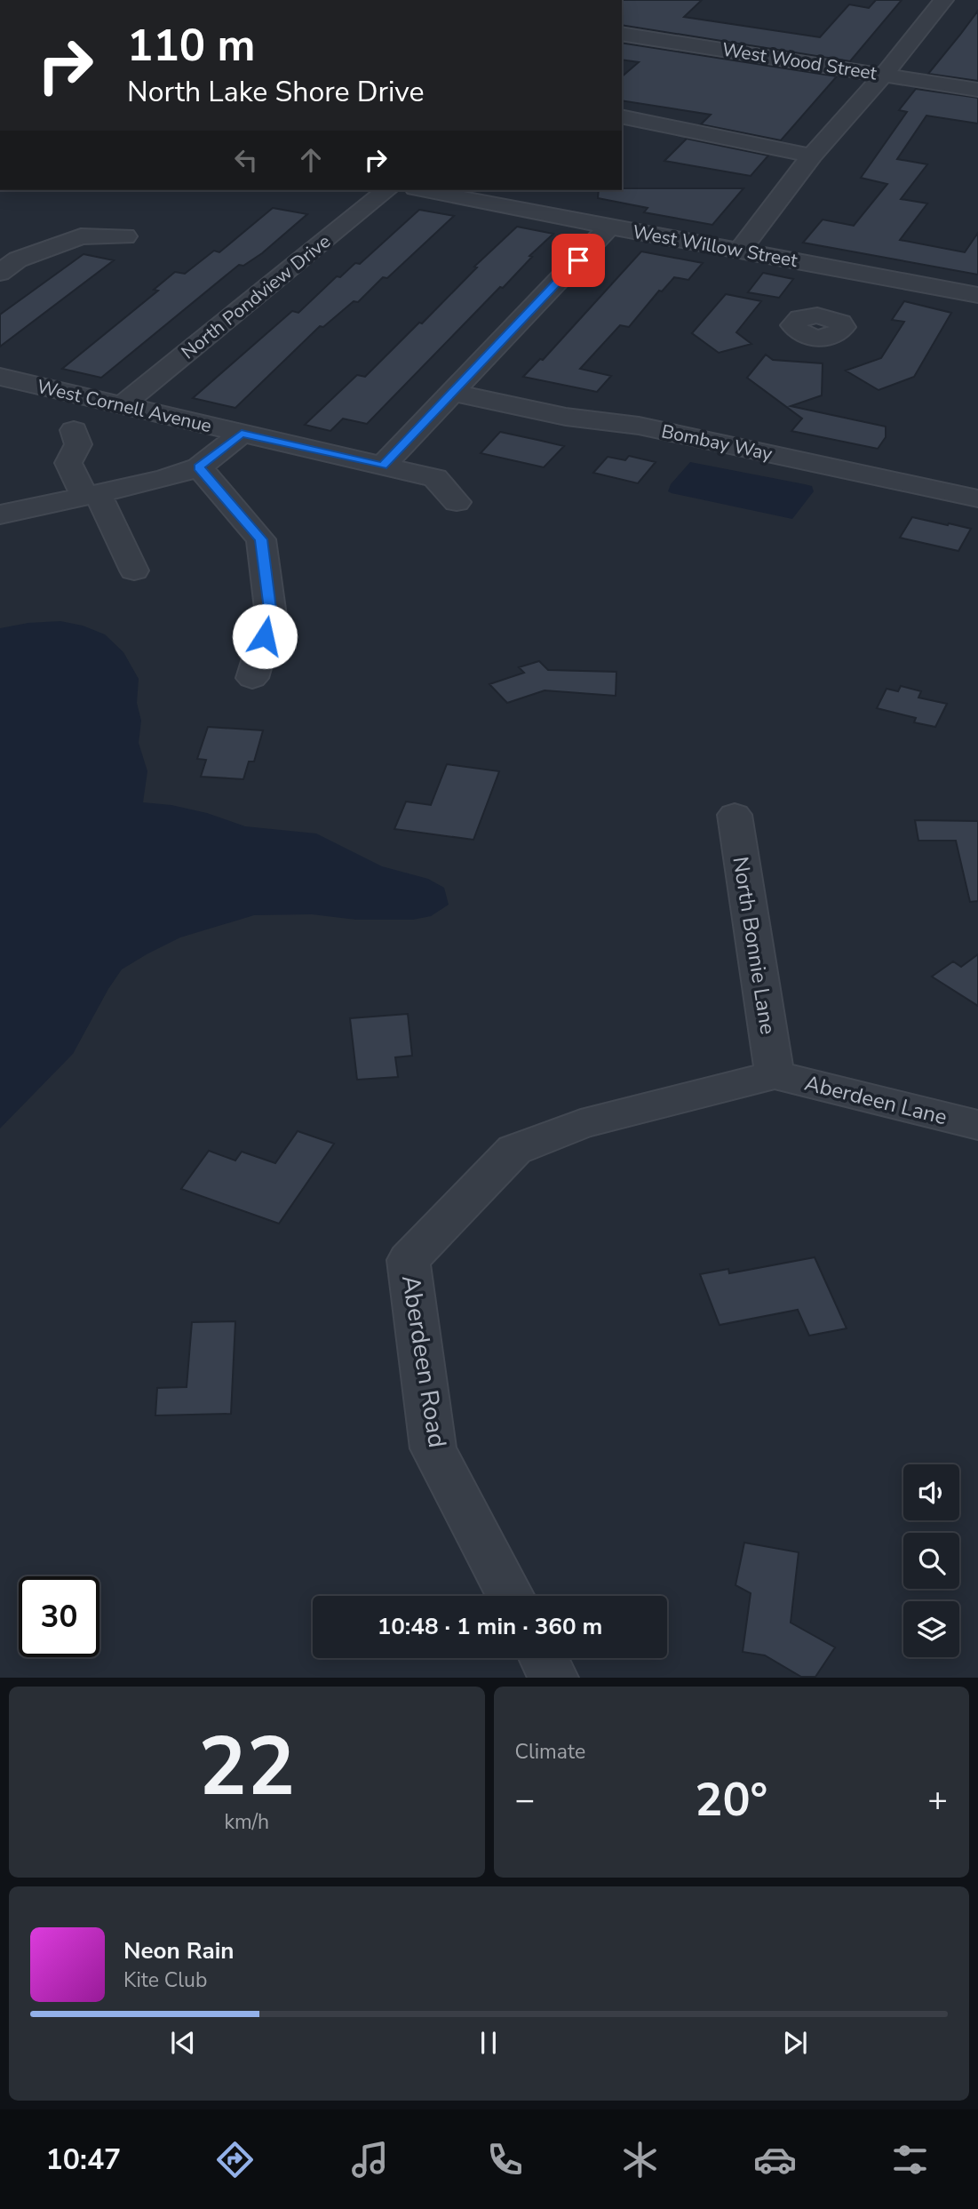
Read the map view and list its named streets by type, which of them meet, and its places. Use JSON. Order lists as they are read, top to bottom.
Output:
{
  "streets": {
    "street": [
      "West Wood Street",
      "West Willow Street",
      "North Pondview Drive",
      "West Cornell Avenue",
      "Bombay Way",
      "North Bonnie Lane",
      "Aberdeen Lane",
      "Aberdeen Road"
    ]
  },
  "crossings": [
    ["North Pondview Drive", "West Cornell Avenue"],
    ["North Bonnie Lane", "Aberdeen Lane"],
    ["North Bonnie Lane", "Aberdeen Road"],
    ["Aberdeen Lane", "Aberdeen Road"]
  ],
  "page": {
    "turn": ["110 m", "North Lake Shore Drive"],
    "limit": "30",
    "trip": "10:48 · 1 min · 360 m",
    "tile": [
      ["22", "km/h"],
      "Climate"
    ],
    "heat": ["−", "20°", "+"],
    "song": ["Neon Rain", "Kite Club"],
    "tabs": "10:47"
  }
}
